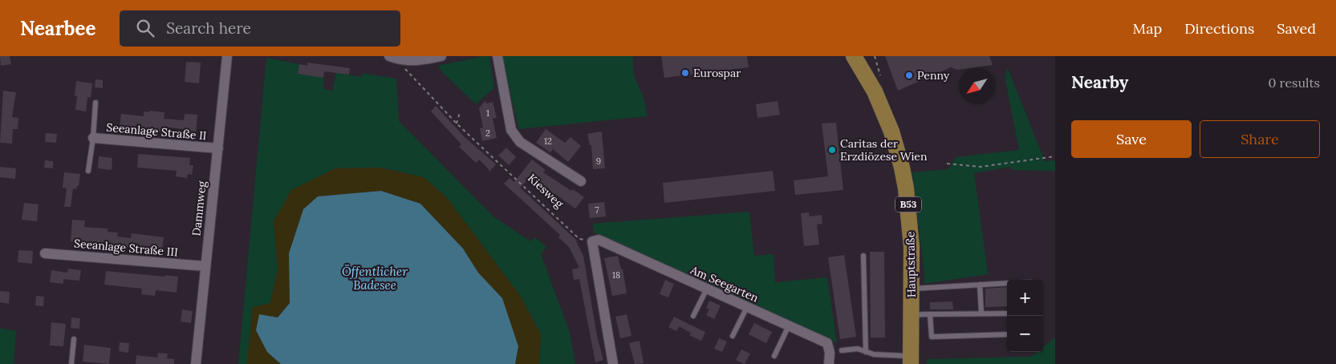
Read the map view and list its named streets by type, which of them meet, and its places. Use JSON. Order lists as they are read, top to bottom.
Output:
{
  "streets": {
    "main road": ["B53", "Hauptstraße"],
    "street": [
      "Seeanlage Straße II",
      "Dammweg",
      "Seeanlage Straße III",
      "Am Seegarten"
    ],
    "path": ["Kiesweg"]
  },
  "crossings": [
    ["Seeanlage Straße II", "Dammweg"],
    ["Kiesweg", "Am Seegarten"],
    ["Dammweg", "Seeanlage Straße III"]
  ],
  "water": ["Öffentlicher Badesee"],
  "places": ["Eurospar", "Penny", "Caritas der Erzdiözese Wien"],
  "house_numbers": [
    "1",
    "2",
    "12",
    "9",
    "7",
    "18"
  ],
  "north": "bottom left",
  "page": {
    "header": "Nearbee",
    "search": "Search here",
    "nav": ["Map", "Directions", "Saved"],
    "heading": ["Nearby", "0 results"],
    "buttons": ["Save", "Share"],
    "map_buttons": ["+", "−"]
  }
}
